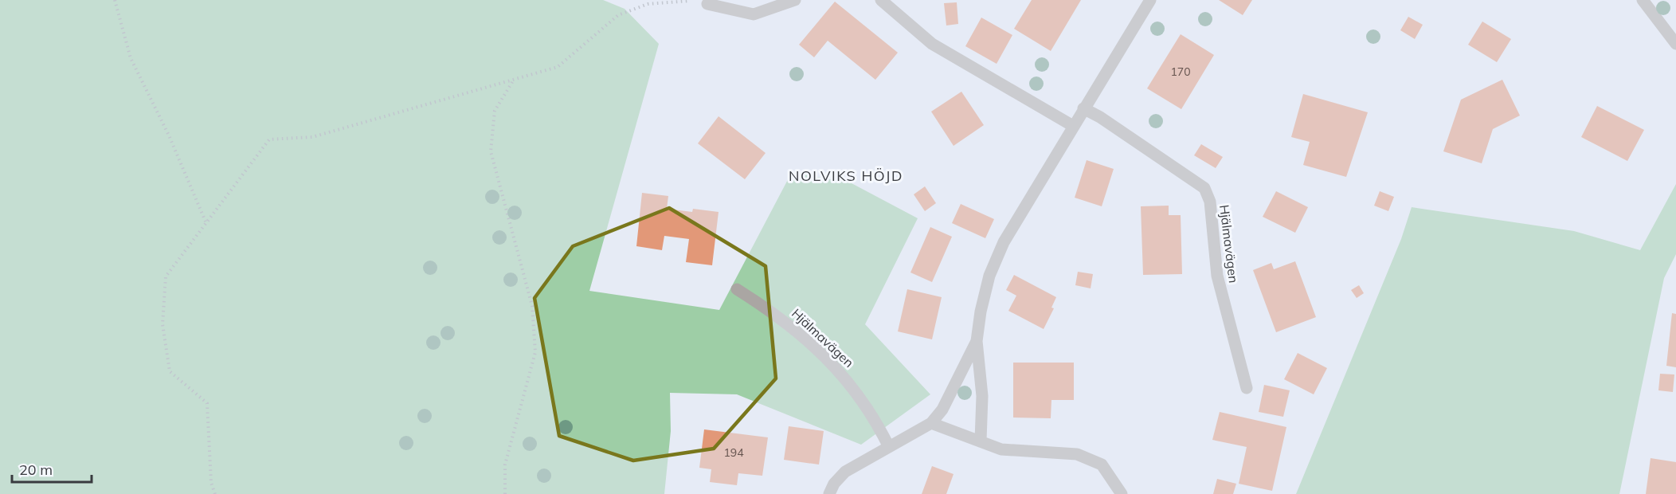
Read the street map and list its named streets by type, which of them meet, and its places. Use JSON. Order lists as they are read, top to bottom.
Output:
{
  "streets": {
    "street": ["Hjälmavägen"]
  },
  "districts": ["NOLVIKS HÖJD"],
  "house_numbers": ["170", "194"],
  "scale_bar": "20 m"
}
